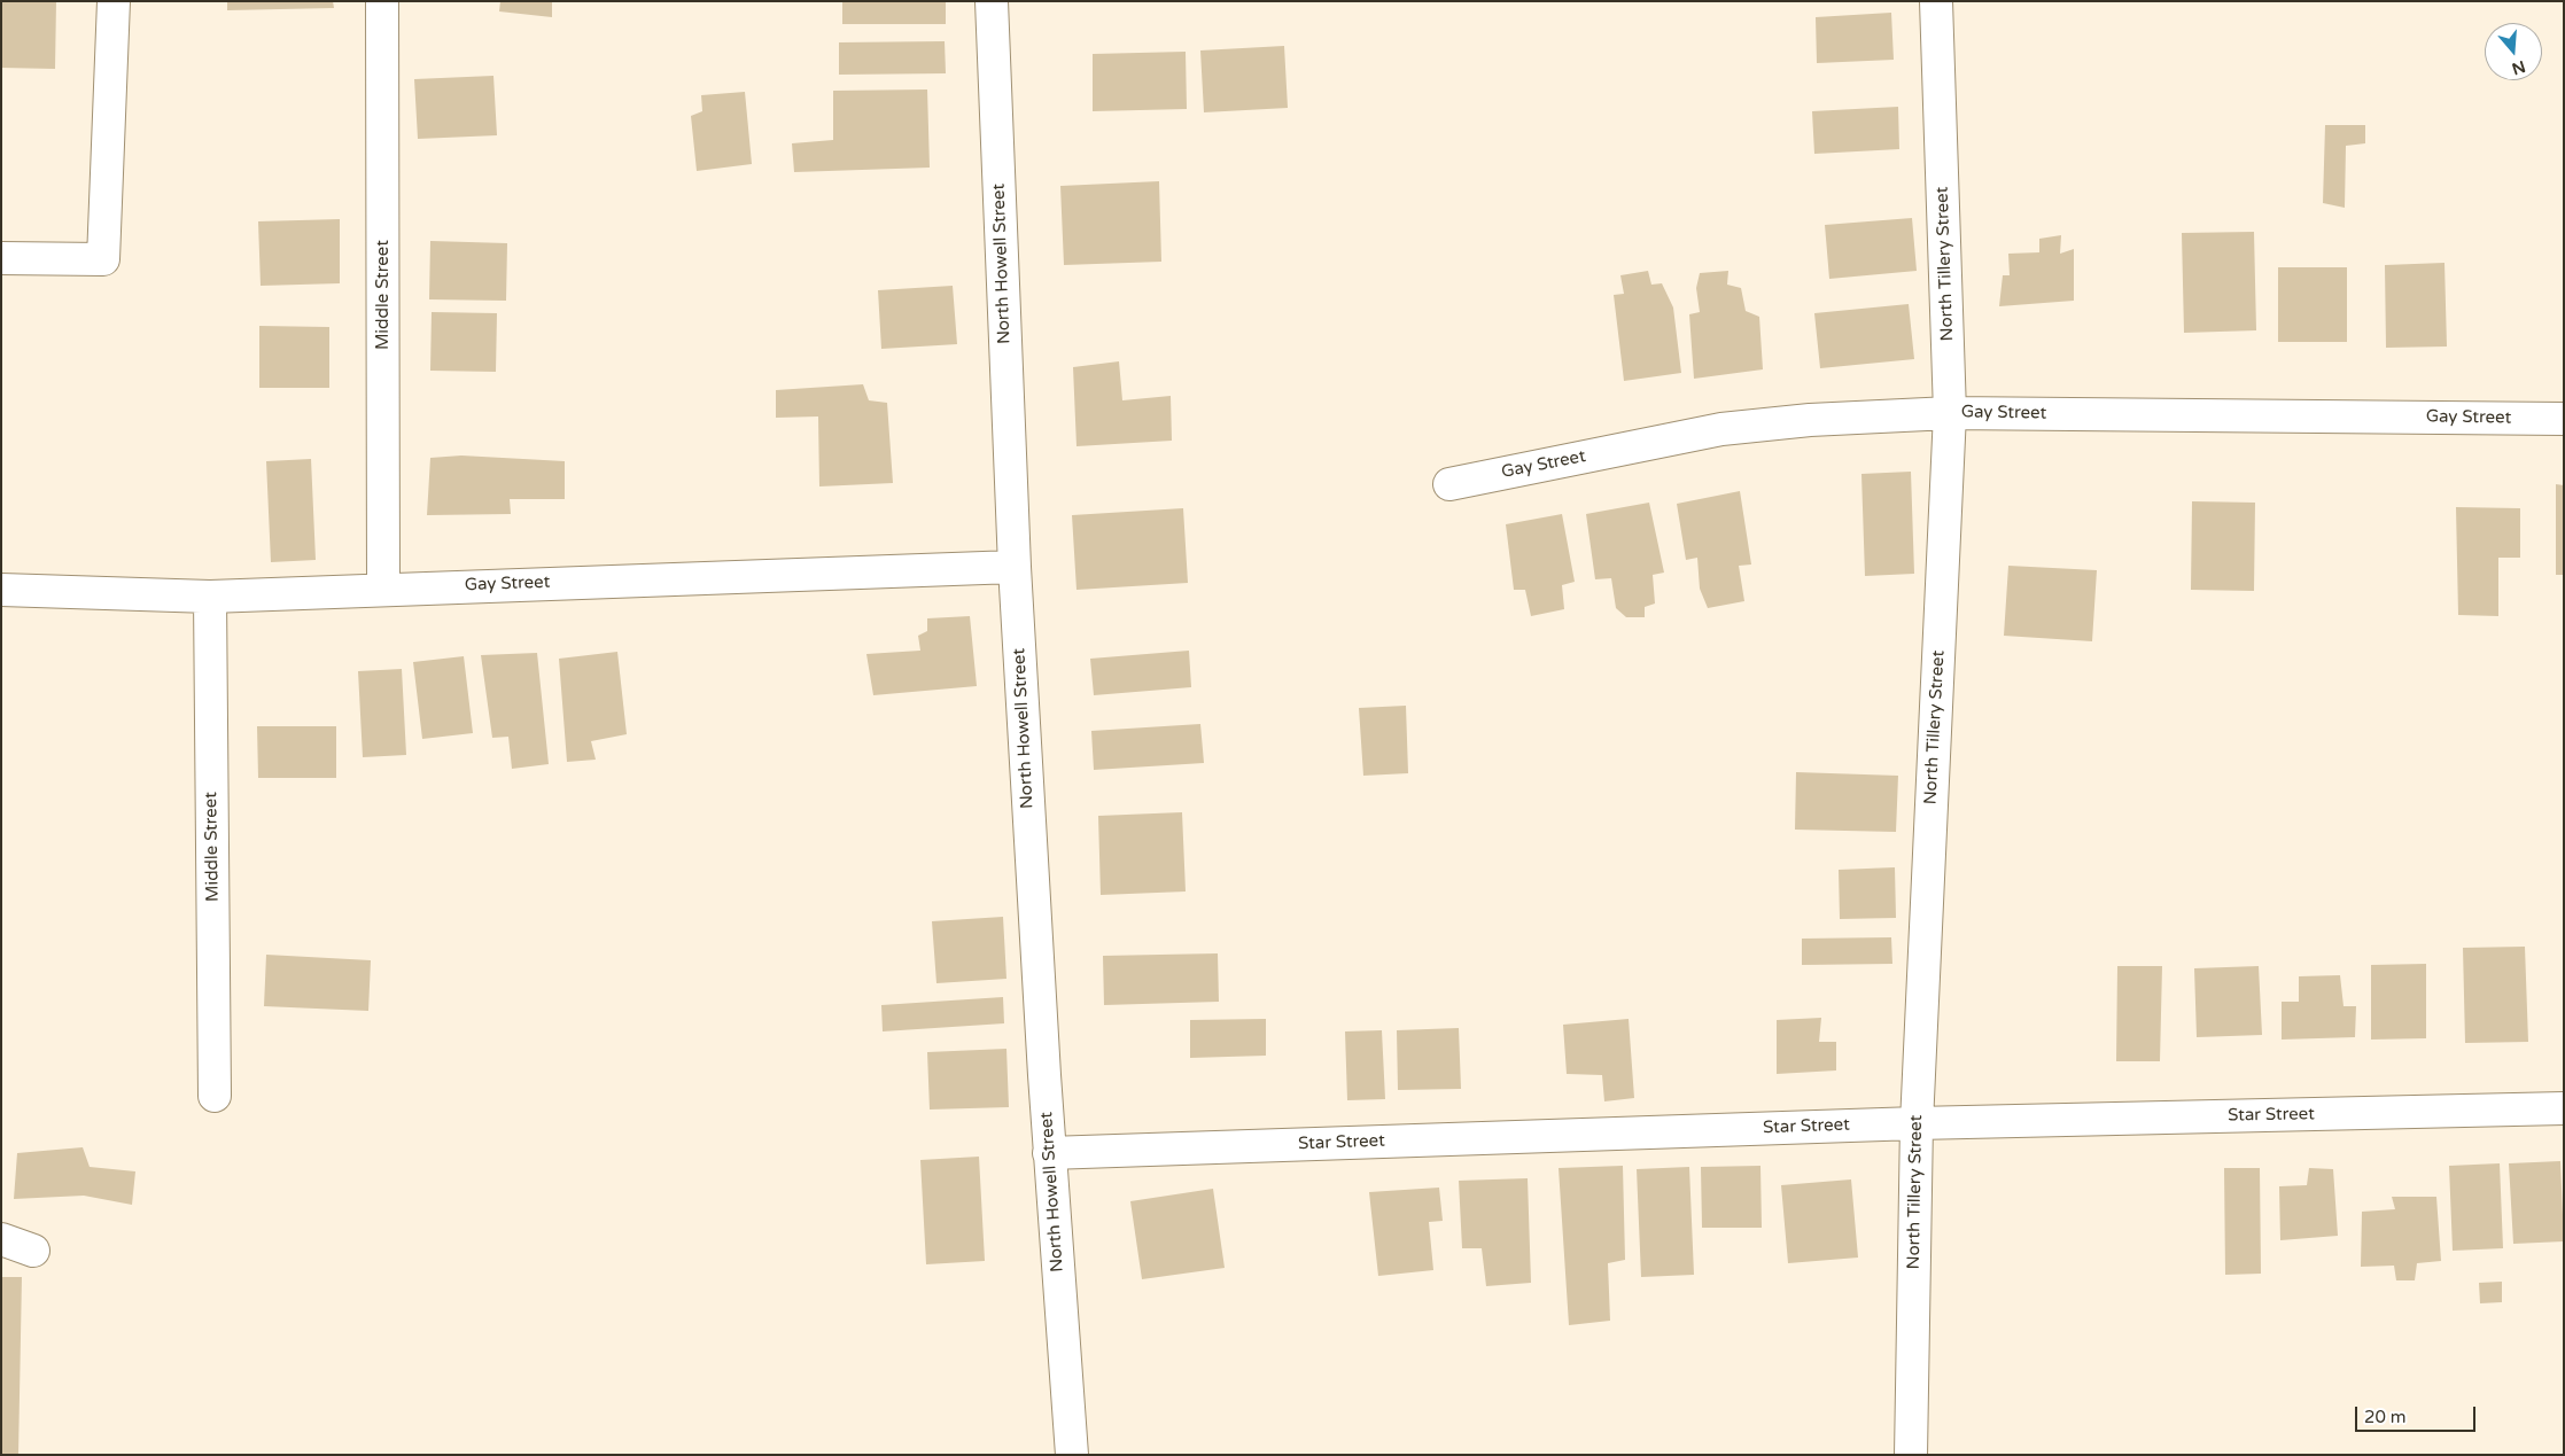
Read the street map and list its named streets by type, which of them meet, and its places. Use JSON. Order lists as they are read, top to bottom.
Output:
{
  "streets": {
    "street": [
      "North Howell Street",
      "North Tillery Street",
      "Middle Street",
      "Gay Street",
      "Star Street"
    ]
  },
  "crossings": [
    ["North Howell Street", "Gay Street"],
    ["North Howell Street", "Star Street"],
    ["North Tillery Street", "Gay Street"],
    ["North Tillery Street", "Star Street"],
    ["Middle Street", "Gay Street"]
  ],
  "scale_bar": "20 m",
  "north": "bottom"
}
